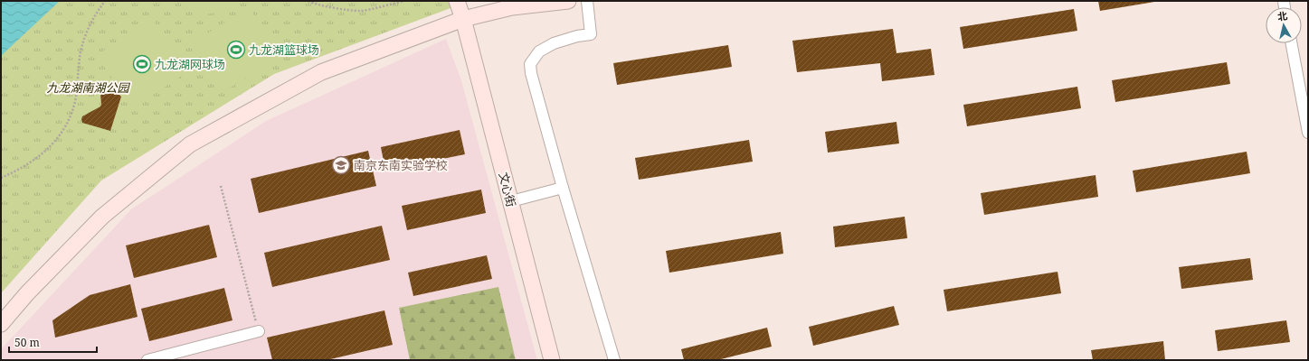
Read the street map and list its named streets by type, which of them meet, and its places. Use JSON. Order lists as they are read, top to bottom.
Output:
{
  "streets": {
    "street": ["文心街"]
  },
  "parks": ["九龙湖南湖公园"],
  "places": {
    "sports": ["九龙湖篮球场", "九龙湖网球场"],
    "school or university": ["南京东南实验学校"]
  },
  "scale_bar": "50 m",
  "north": "top"
}
